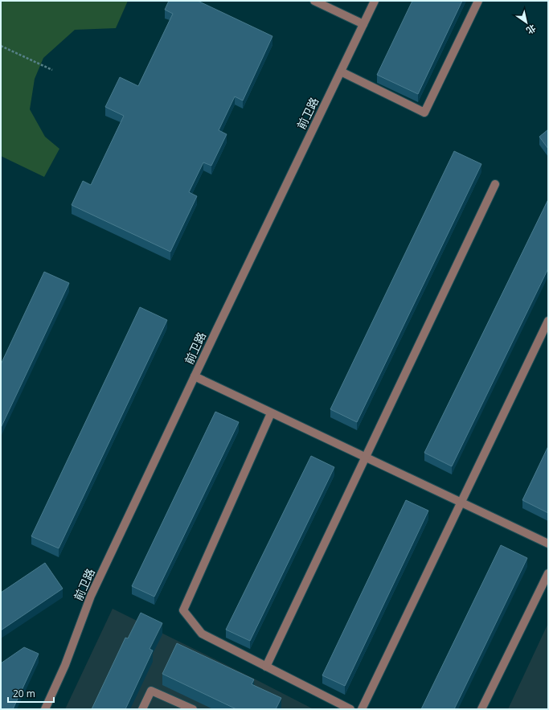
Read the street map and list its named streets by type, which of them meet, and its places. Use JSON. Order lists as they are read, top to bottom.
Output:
{
  "streets": {
    "street": ["前卫路"]
  },
  "scale_bar": "20 m",
  "north": "bottom right"
}
